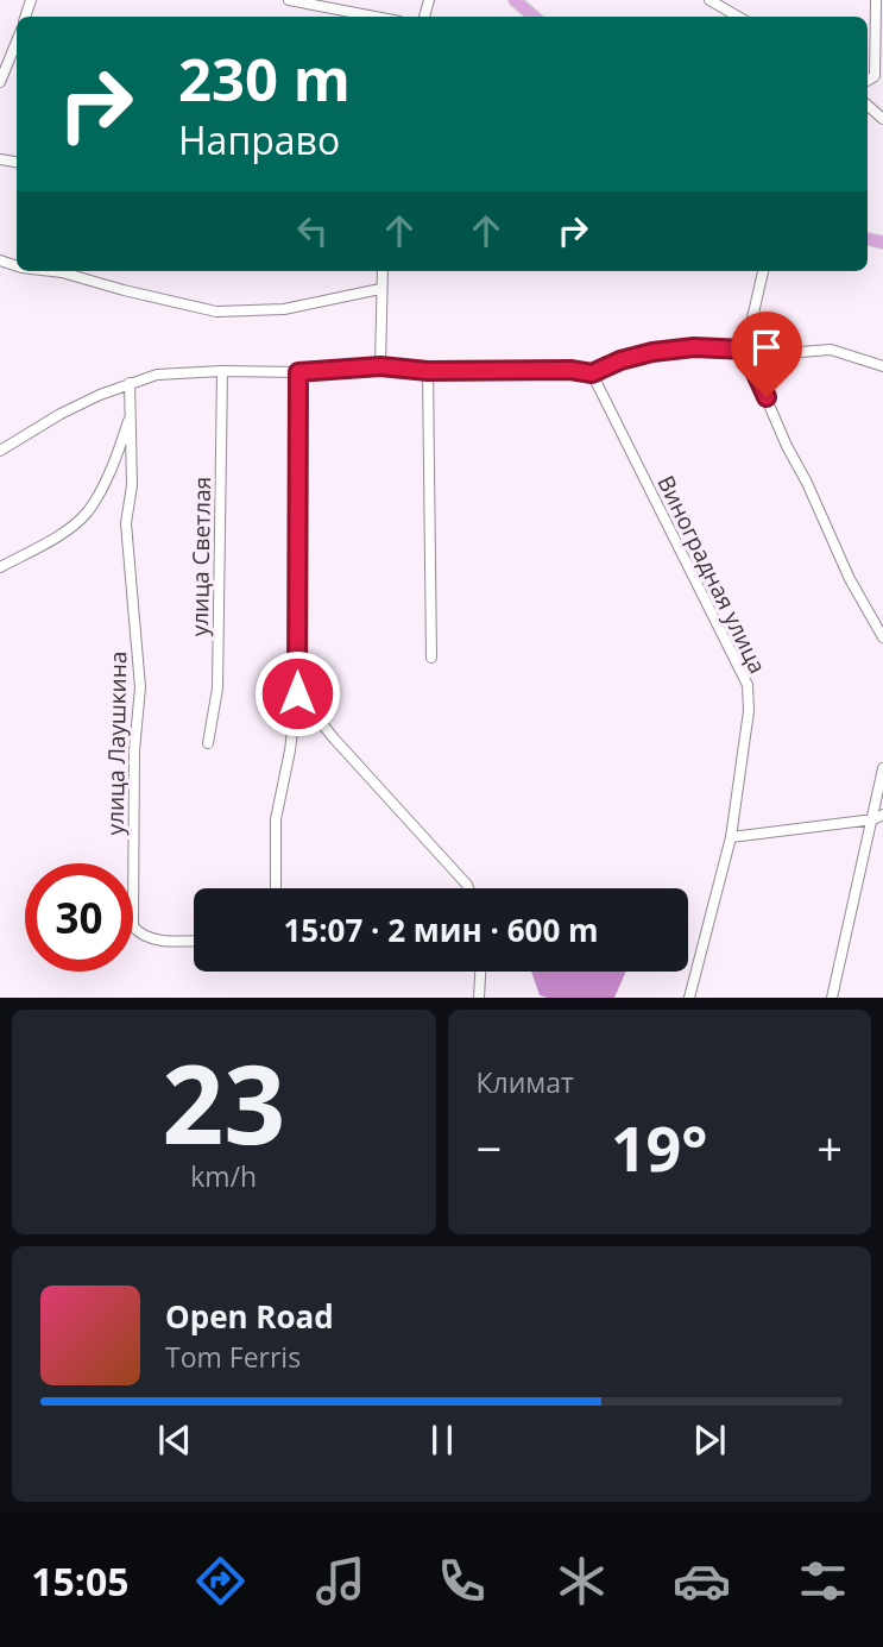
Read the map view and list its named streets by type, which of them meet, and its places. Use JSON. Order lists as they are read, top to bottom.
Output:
{
  "streets": {
    "street": ["улица Светлая", "Виноградная улица", "улица Лаушкина"]
  },
  "page": {
    "turn": ["230 m", "Направо"],
    "limit": "30",
    "trip": "15:07 · 2 мин · 600 m",
    "tile": [
      ["23", "km/h"],
      "Климат"
    ],
    "heat": ["−", "19°", "+"],
    "song": ["Open Road", "Tom Ferris"],
    "tabs": "15:05"
  }
}
